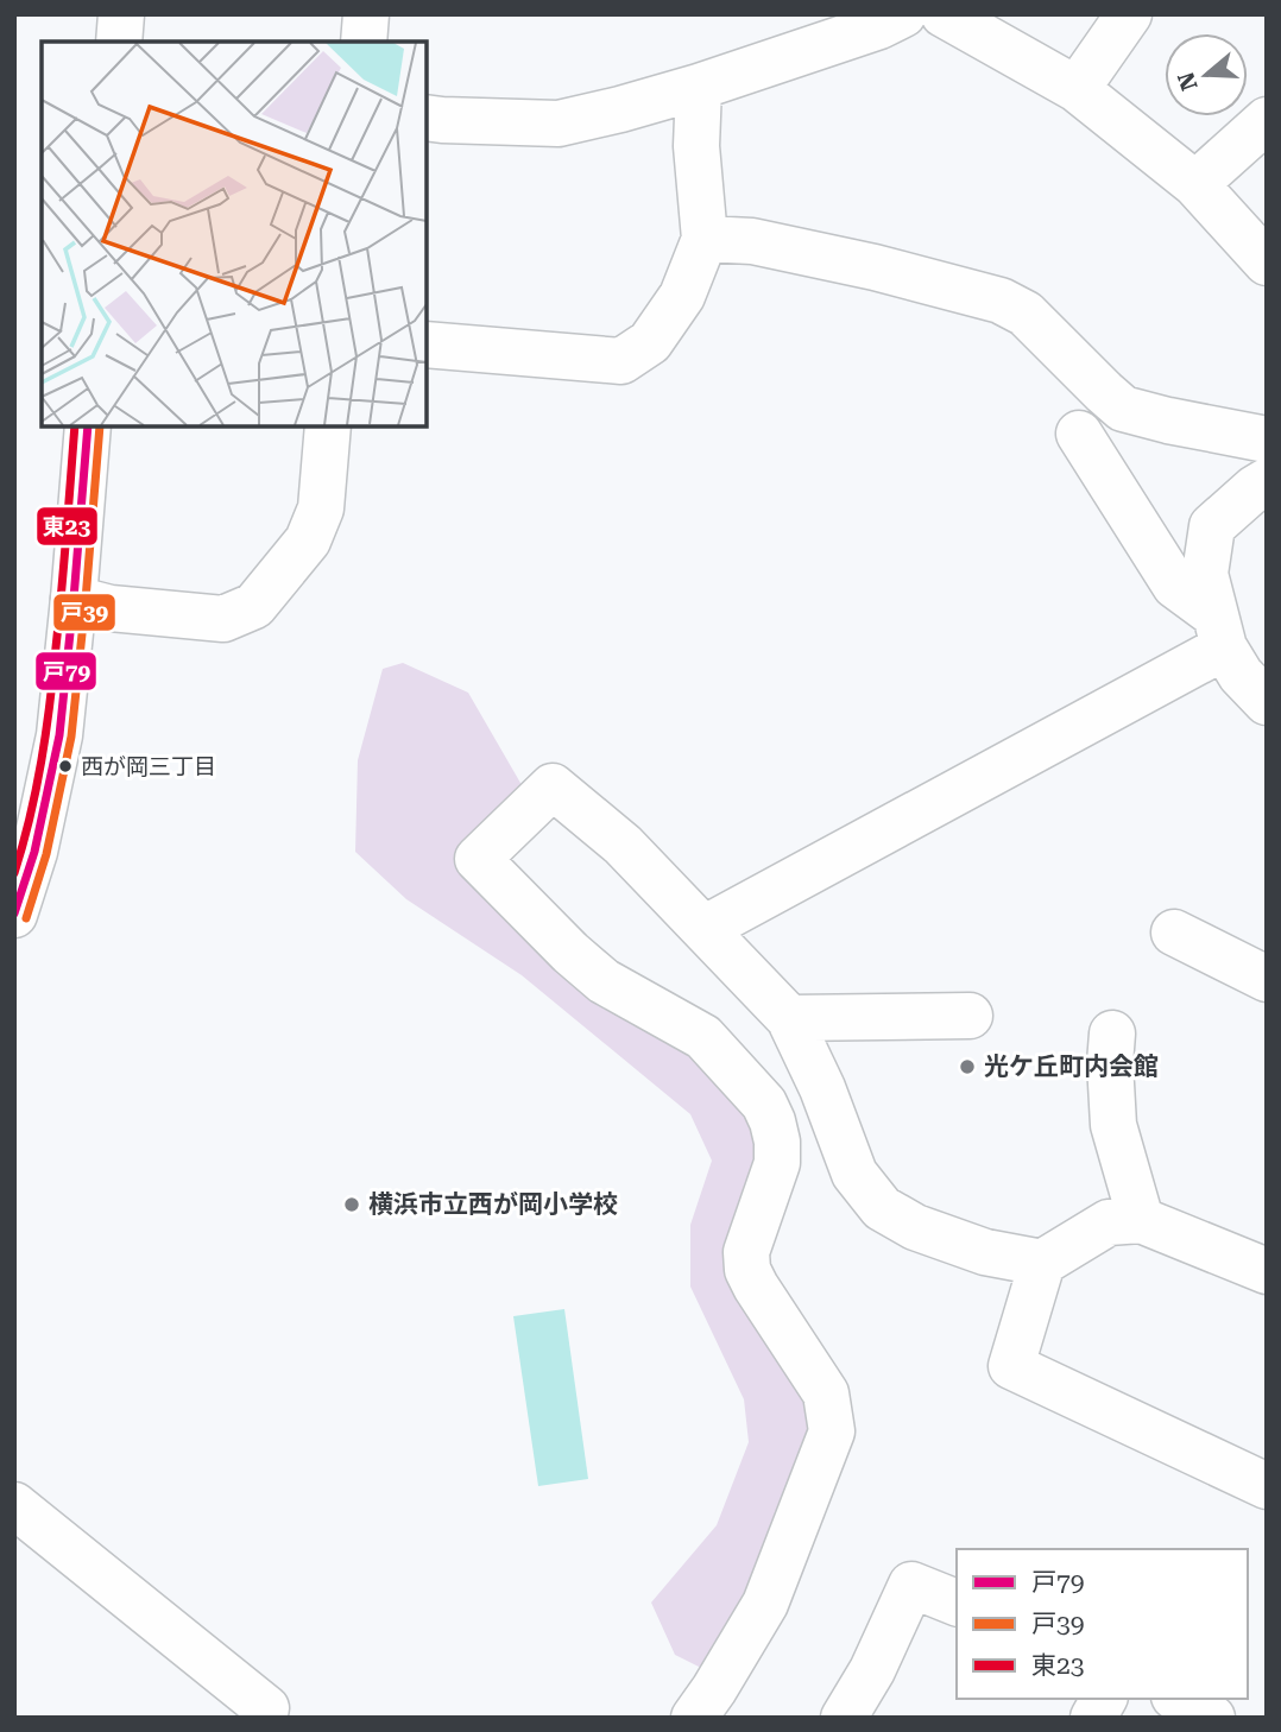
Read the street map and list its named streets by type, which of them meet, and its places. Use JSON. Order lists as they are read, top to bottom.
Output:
{
  "places": ["西が岡三丁目", "光ケ丘町内会館", "横浜市立西が岡小学校"],
  "lines": ["transit line 戸79", "transit line 戸39", "transit line 東23"],
  "legend": ["戸79", "戸39", "東23"],
  "north": "left"
}
